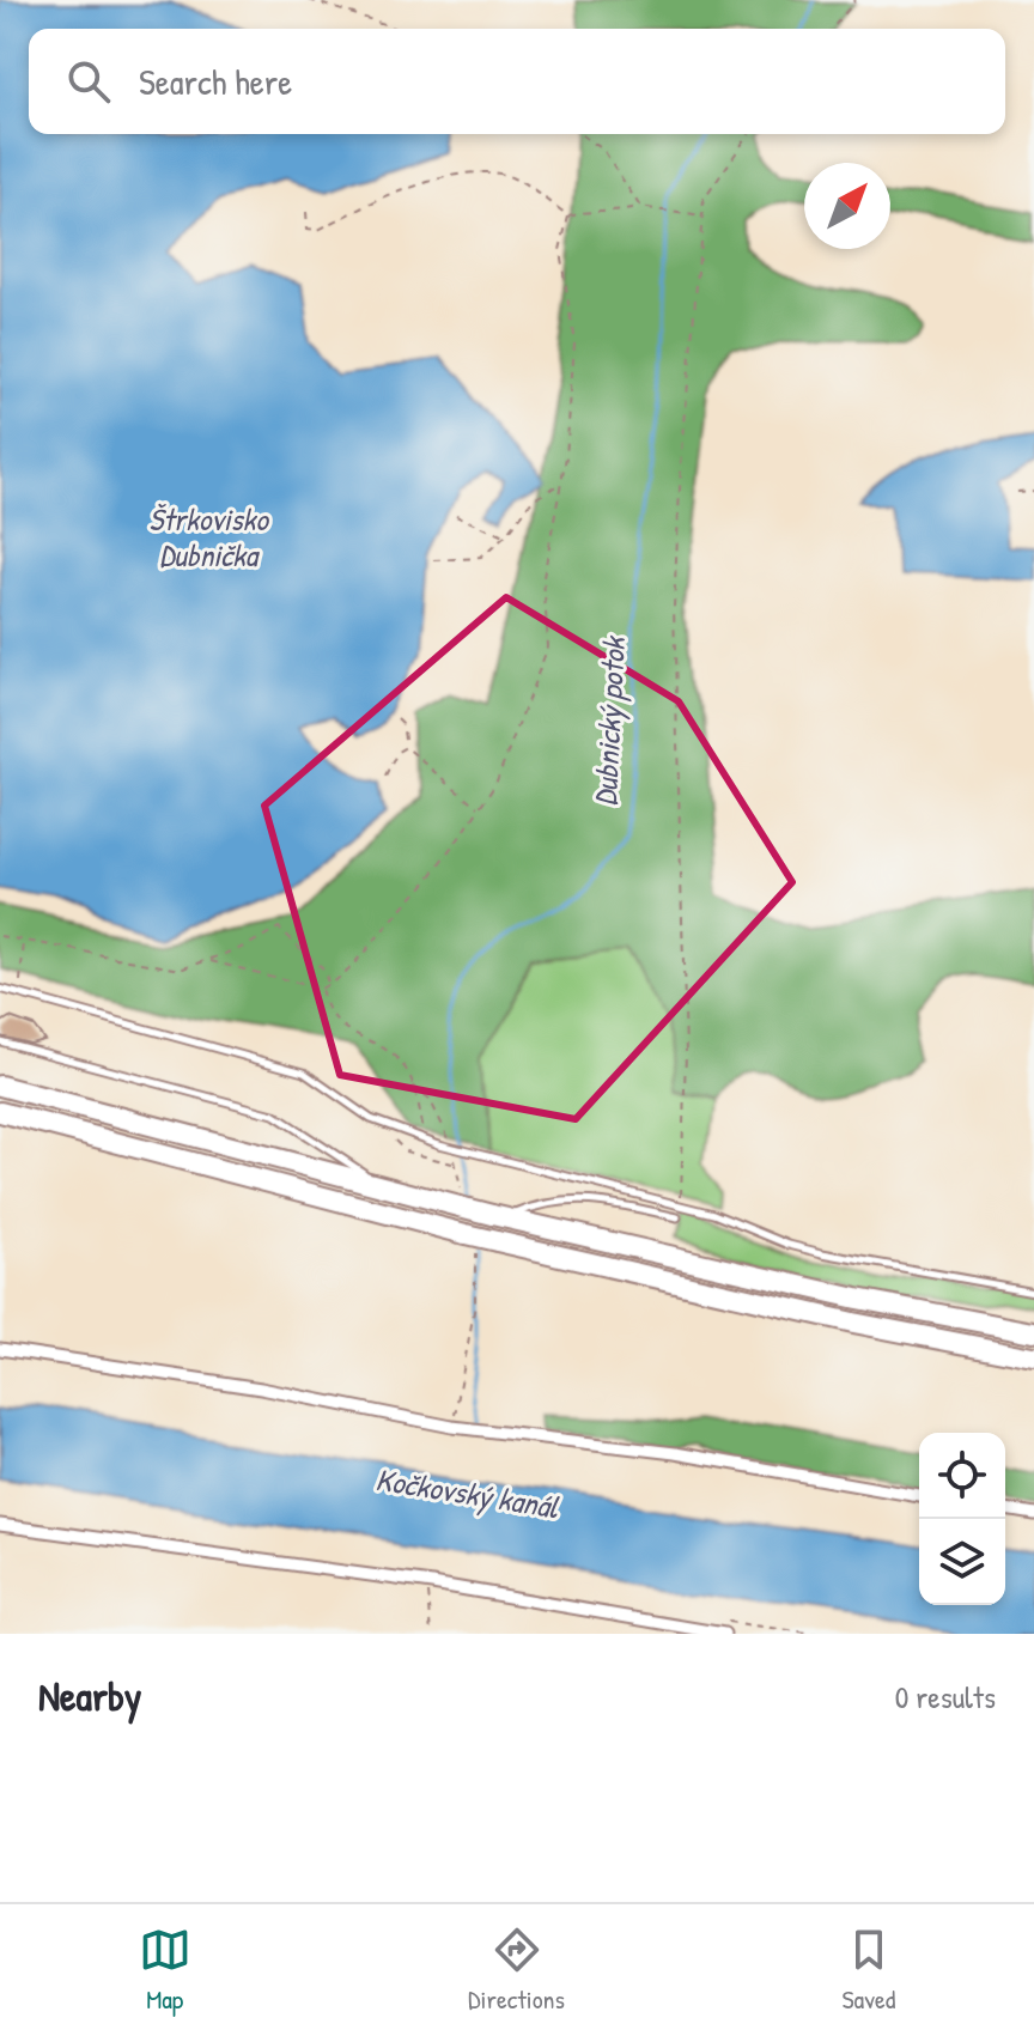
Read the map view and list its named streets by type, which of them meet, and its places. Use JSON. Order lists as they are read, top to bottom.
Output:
{
  "water": ["Štrkovisko Dubnička", "Dubnický potok", "Kočkovský kanál"],
  "north": "top right",
  "page": {
    "search": "Search here",
    "heading": ["Nearby", "0 results"],
    "nav": ["Map", "Directions", "Saved"]
  }
}
